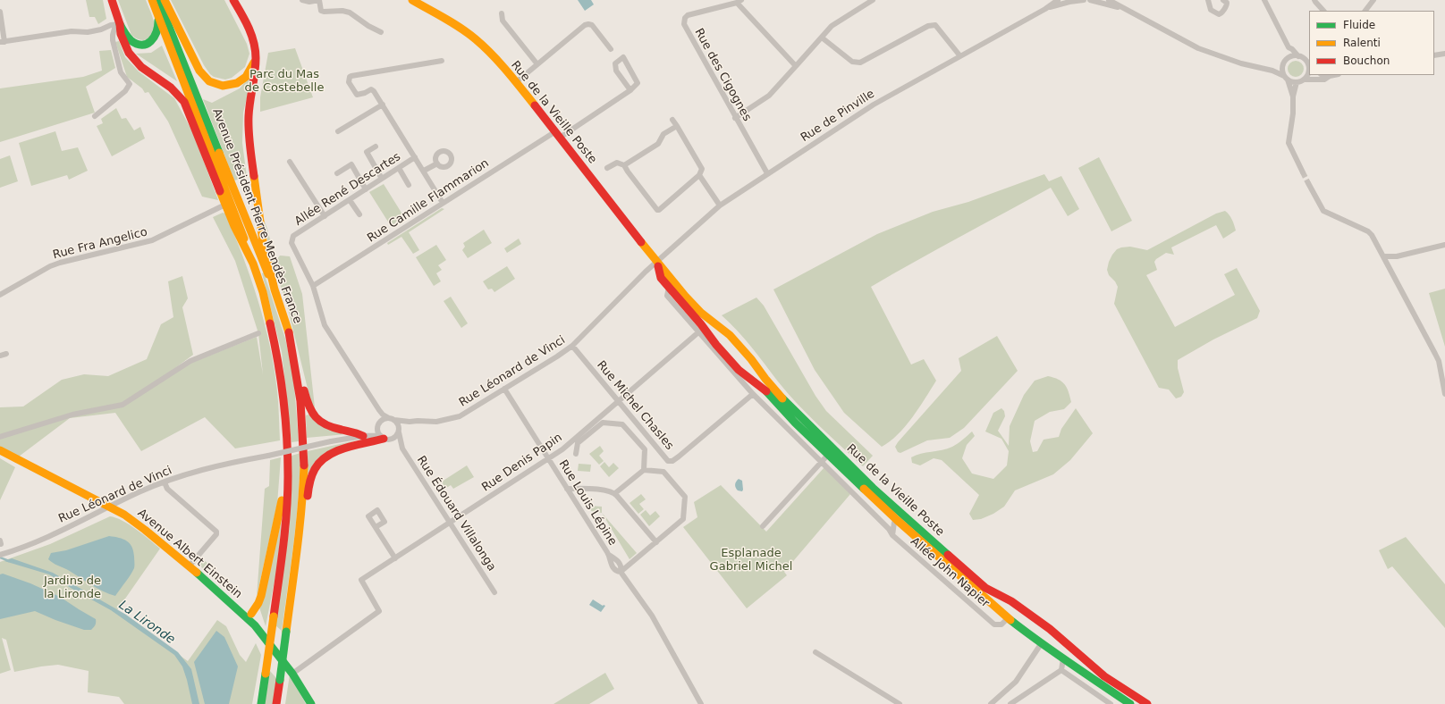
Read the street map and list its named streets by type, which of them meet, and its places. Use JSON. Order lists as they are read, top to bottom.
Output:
{
  "streets": {
    "main road": ["Rue de la Vieille Poste", "Avenue Président Pierre Mendès France", "Avenue Albert Einstein"],
    "street": [
      "Rue des Cigognes",
      "Rue de Pinville",
      "Allée René Descartes",
      "Rue Camille Flammarion",
      "Rue Fra Angelico",
      "Rue Léonard de Vinci",
      "Rue Michel Chasles",
      "Rue Denis Papin",
      "Rue Louis Lépine",
      "Rue Édouard Villalonga",
      "Allée John Napier"
    ]
  },
  "crossings": [
    ["Rue des Cigognes", "Rue de Pinville"],
    ["Rue de la Vieille Poste", "Rue de Pinville"],
    ["Rue de la Vieille Poste", "Rue Camille Flammarion"],
    ["Rue de la Vieille Poste", "Rue Léonard de Vinci"],
    ["Rue de la Vieille Poste", "Rue Michel Chasles"],
    ["Rue de la Vieille Poste", "Rue Denis Papin"],
    ["Rue de la Vieille Poste", "Allée John Napier"],
    ["Rue de Pinville", "Rue Léonard de Vinci"],
    ["Allée René Descartes", "Rue Camille Flammarion"],
    ["Rue Léonard de Vinci", "Rue Michel Chasles"],
    ["Rue Léonard de Vinci", "Rue Louis Lépine"],
    ["Rue Léonard de Vinci", "Rue Édouard Villalonga"],
    ["Rue Léonard de Vinci", "Avenue Albert Einstein"],
    ["Rue Michel Chasles", "Rue Denis Papin"],
    ["Rue Denis Papin", "Rue Louis Lépine"],
    ["Rue Denis Papin", "Rue Édouard Villalonga"],
    ["Rue Denis Papin", "Avenue Albert Einstein"]
  ],
  "water": ["La Lironde"],
  "parks": ["Parc du Mas de Costebelle", "Esplanade Gabriel Michel", "Jardins de la Lironde"],
  "legend": ["Fluide", "Ralenti", "Bouchon"]
}
